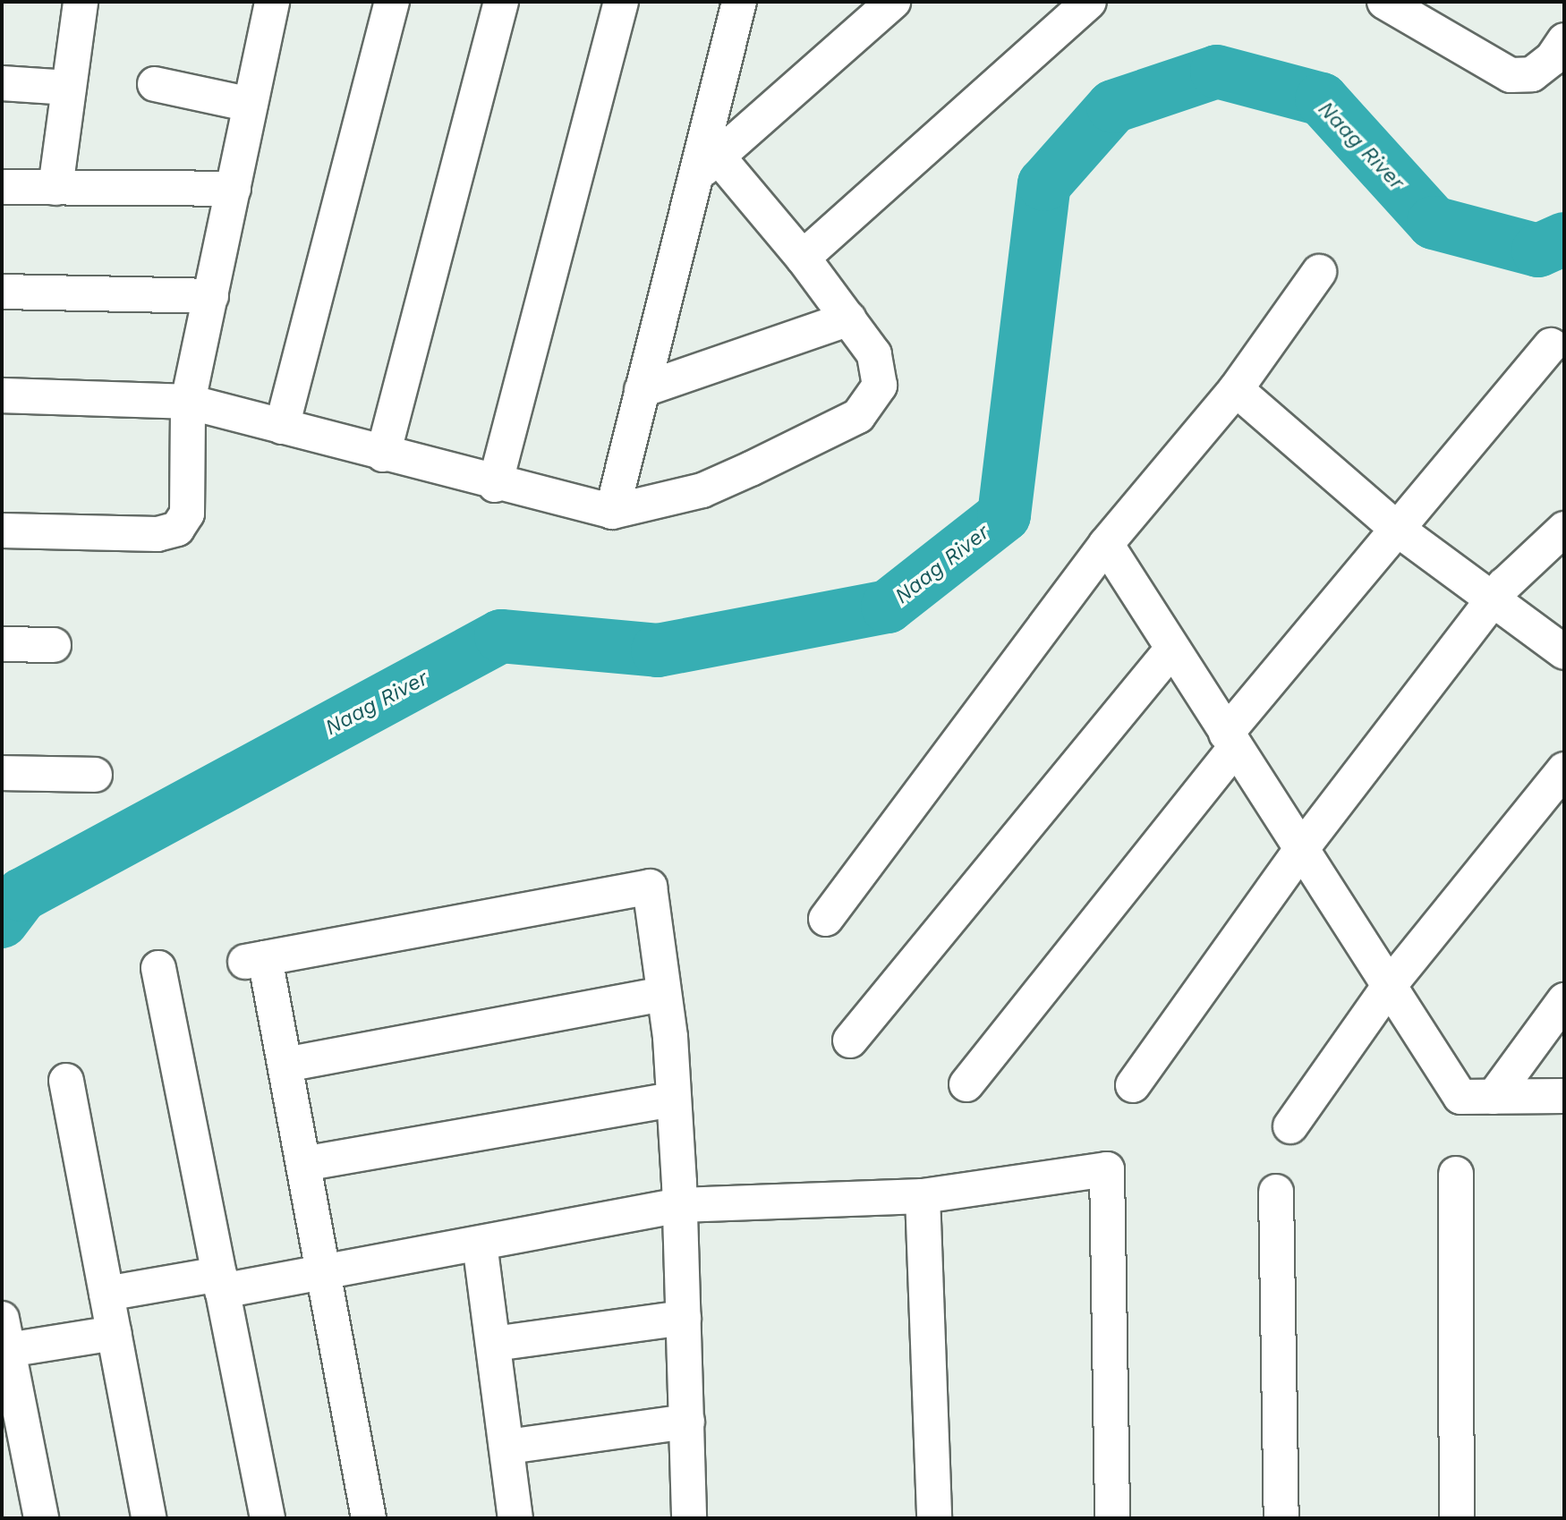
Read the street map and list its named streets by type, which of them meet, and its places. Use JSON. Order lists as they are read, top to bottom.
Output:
{
  "water": ["Naag River"]
}
